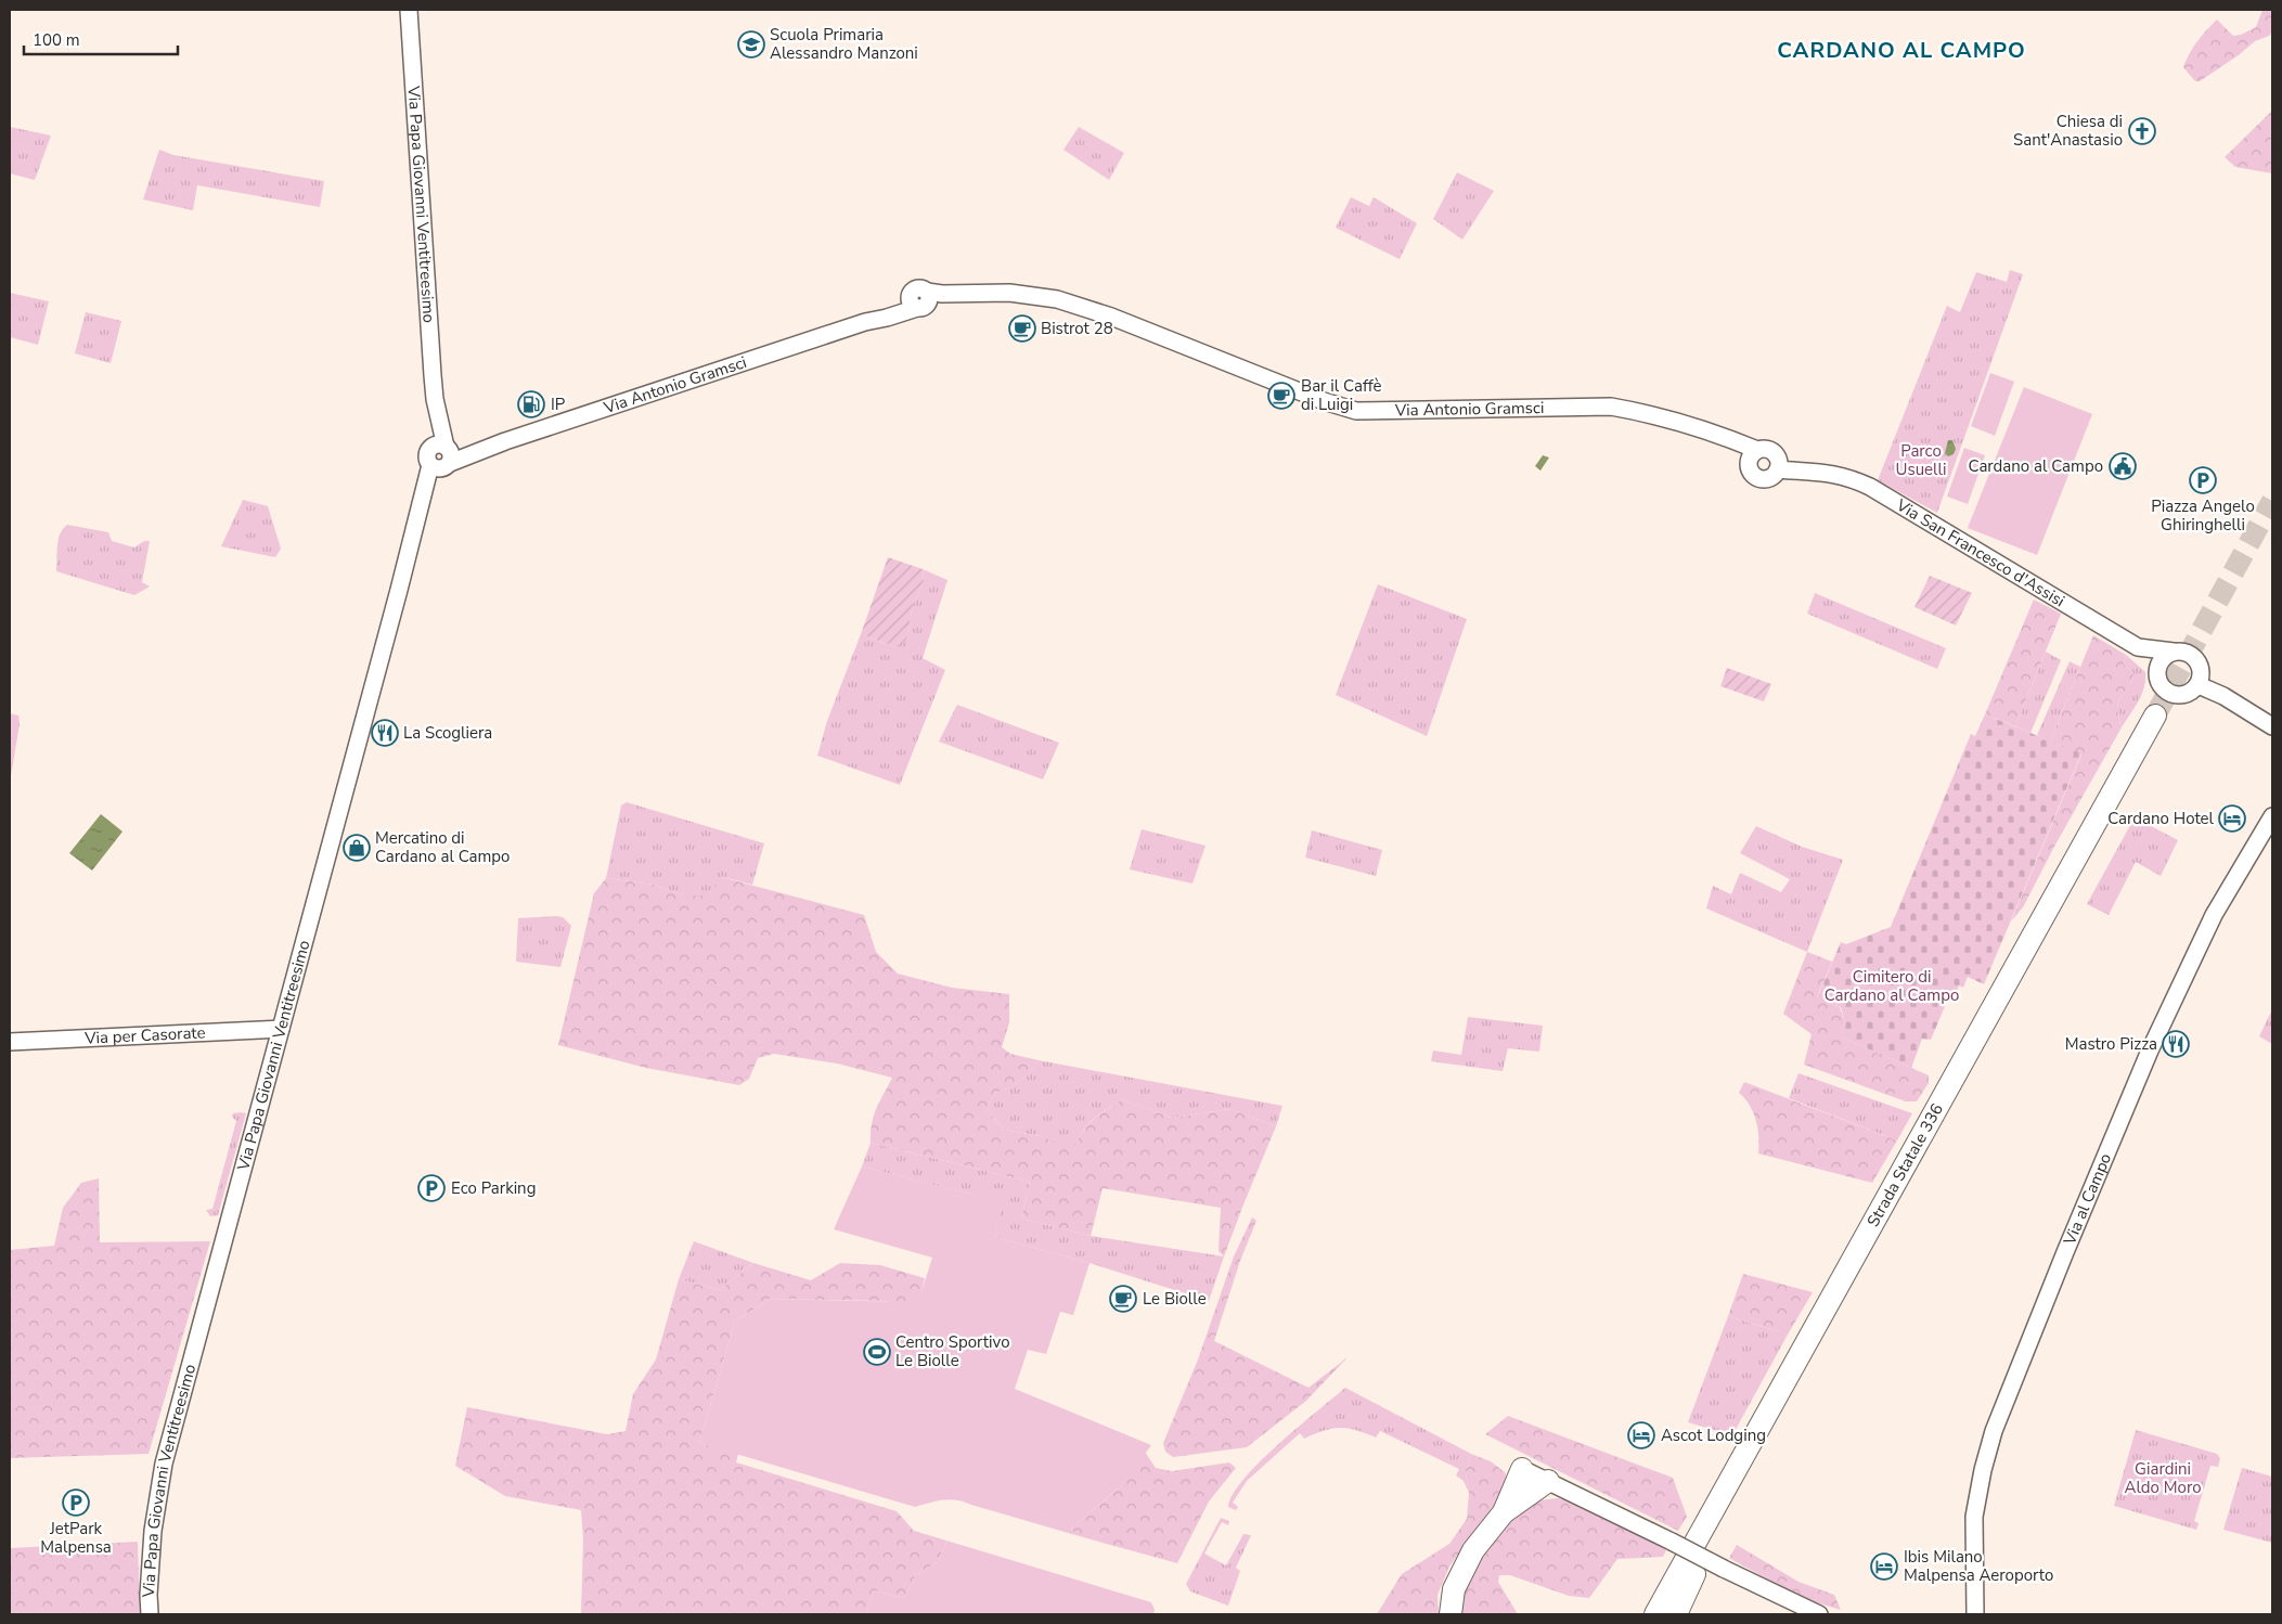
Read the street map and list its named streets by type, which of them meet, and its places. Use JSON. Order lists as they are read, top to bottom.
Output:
{
  "streets": {
    "highway": ["Strada Statale 336"],
    "street": [
      "Via Papa Giovanni Ventitreesimo",
      "Via Antonio Gramsci",
      "Via San Francesco d'Assisi",
      "Via per Casorate",
      "Via al Campo"
    ]
  },
  "crossings": [
    ["Via Papa Giovanni Ventitreesimo", "Via Antonio Gramsci"],
    ["Via Papa Giovanni Ventitreesimo", "Via per Casorate"],
    ["Via Antonio Gramsci", "Via San Francesco d'Assisi"]
  ],
  "districts": ["CARDANO AL CAMPO"],
  "parks": ["Parco Usuelli", "Cimitero di Cardano al Campo", "Giardini Aldo Moro"],
  "places": {
    "school or university": ["Scuola Primaria Alessandro Manzoni"],
    "church": ["Chiesa di Sant'Anastasio"],
    "cafe": ["Bistrot 28", "Bar il Caffè di Luigi", "Le Biolle"],
    "fuel station": ["IP"],
    "public building": ["Cardano al Campo"],
    "parking": ["Piazza Angelo Ghiringhelli", "Eco Parking", "JetPark Malpensa"],
    "restaurant": ["La Scogliera", "Mastro Pizza"],
    "hotel": ["Cardano Hotel", "Ascot Lodging", "Ibis Milano Malpensa Aeroporto"],
    "shop": ["Mercatino di Cardano al Campo"],
    "sports": ["Centro Sportivo Le Biolle"]
  },
  "scale_bar": "100 m"
}
